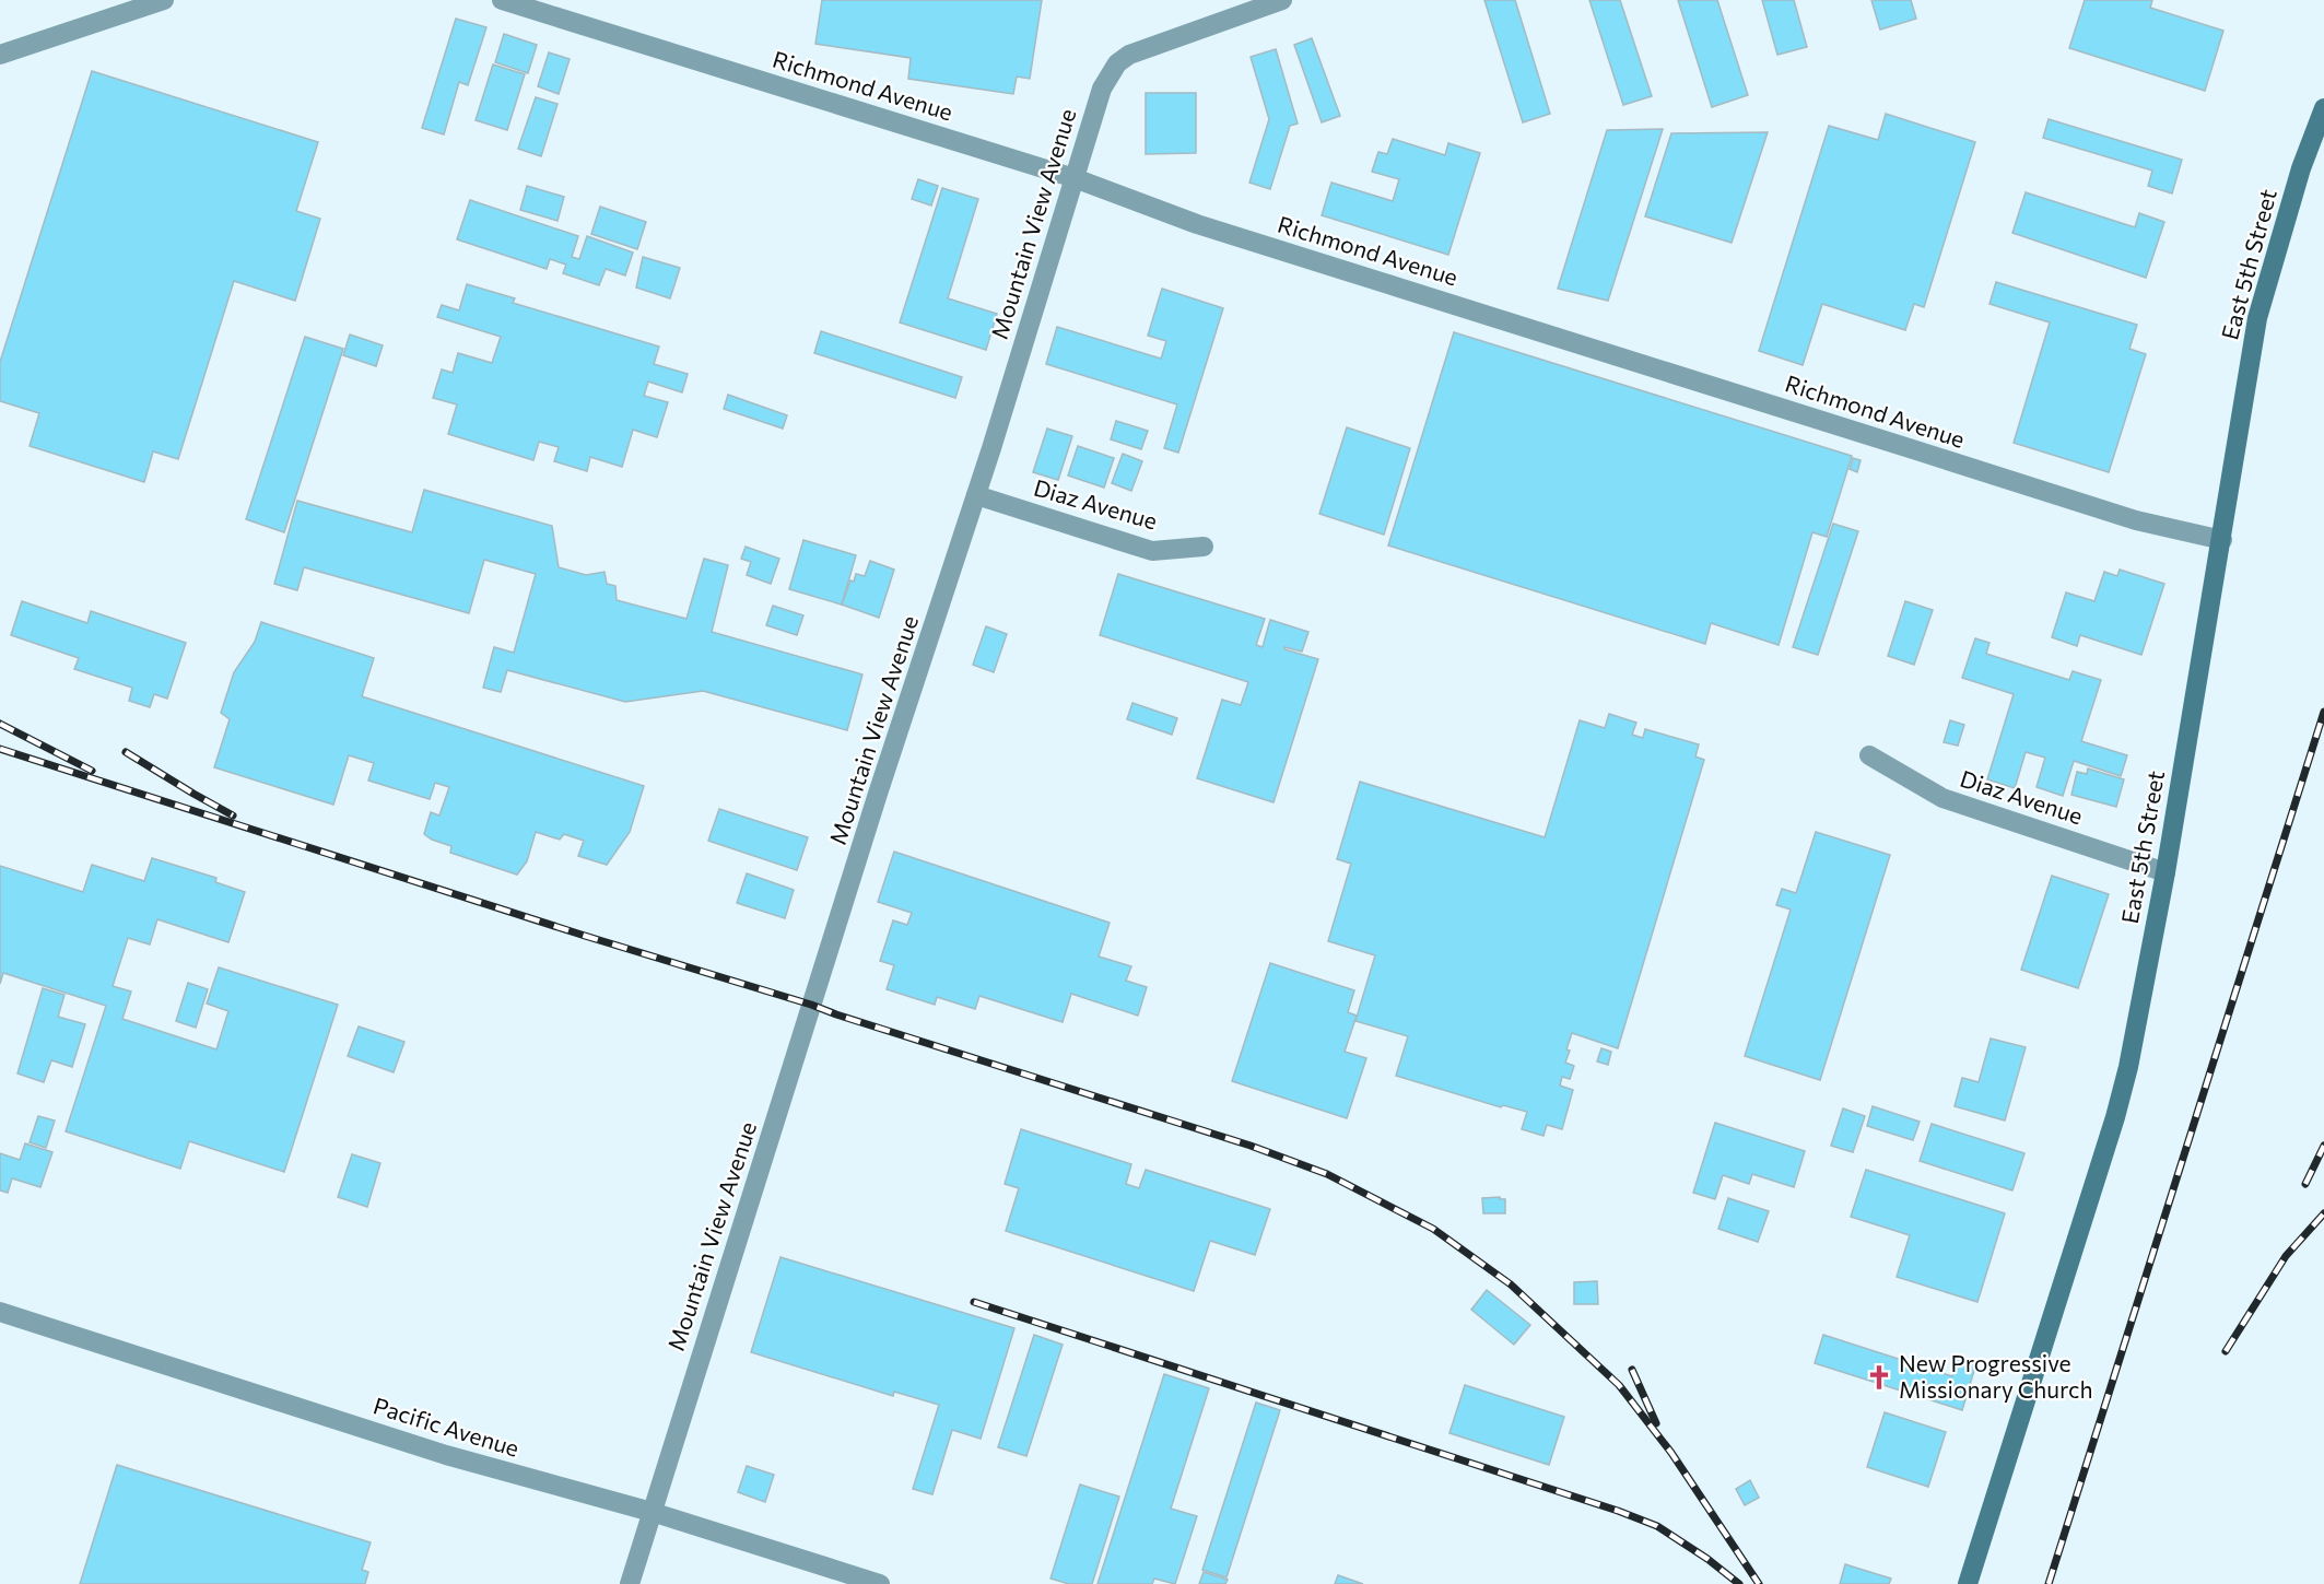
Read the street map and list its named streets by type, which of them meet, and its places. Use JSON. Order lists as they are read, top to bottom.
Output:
{
  "streets": {
    "main road": ["East 5th Street"],
    "street": [
      "Richmond Avenue",
      "Mountain View Avenue",
      "Diaz Avenue",
      "Pacific Avenue"
    ]
  },
  "crossings": [
    ["Richmond Avenue", "Mountain View Avenue"],
    ["Richmond Avenue", "East 5th Street"],
    ["Mountain View Avenue", "Diaz Avenue"],
    ["Mountain View Avenue", "Pacific Avenue"],
    ["East 5th Street", "Diaz Avenue"]
  ],
  "places": {
    "church": ["New Progressive Missionary Church"]
  }
}
